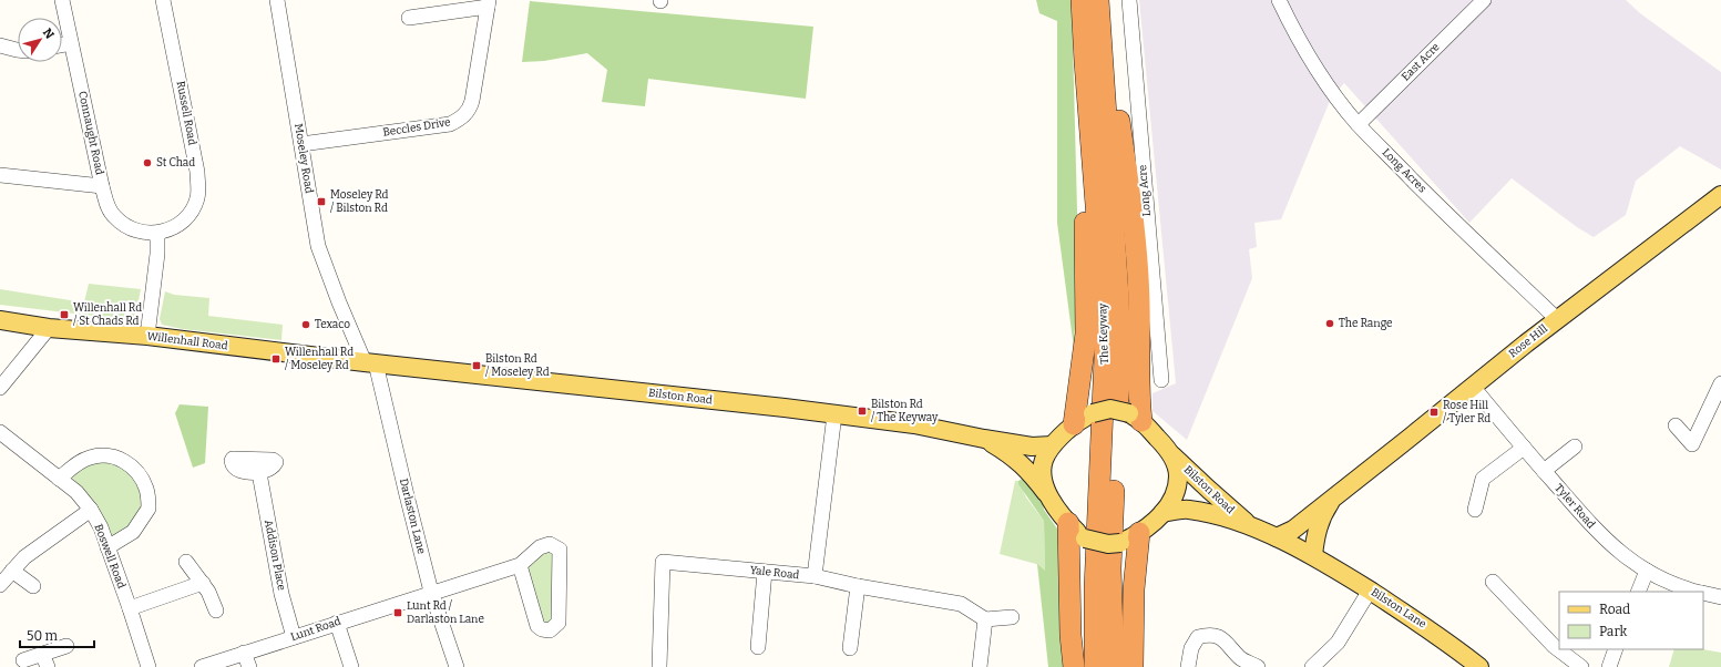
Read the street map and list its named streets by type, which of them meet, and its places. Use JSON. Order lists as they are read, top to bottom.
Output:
{
  "streets": {
    "highway": ["The Keyway"],
    "main road": [
      "Willenhall Road",
      "Rose Hill",
      "Bilston Road",
      "Bilston Lane"
    ],
    "street": [
      "East Acre",
      "Russell Road",
      "Beccles Drive",
      "Connaught Road",
      "Moseley Road",
      "Long Acres",
      "Long Acre",
      "Tyler Road",
      "Darlaston Lane",
      "Addison Place",
      "Boswell Road",
      "Yale Road",
      "Lunt Road"
    ]
  },
  "crossings": [
    ["East Acre", "Long Acres"],
    ["Russell Road", "Connaught Road"],
    ["Beccles Drive", "Moseley Road"],
    ["Moseley Road", "Willenhall Road"],
    ["Moseley Road", "Bilston Road"],
    ["Moseley Road", "Darlaston Lane"],
    ["Long Acres", "Rose Hill"],
    ["Willenhall Road", "Bilston Road"],
    ["Willenhall Road", "Darlaston Lane"],
    ["Rose Hill", "Bilston Road"],
    ["Rose Hill", "Tyler Road"],
    ["Rose Hill", "Bilston Lane"],
    ["Bilston Road", "Darlaston Lane"],
    ["Bilston Road", "Bilston Lane"],
    ["Darlaston Lane", "Lunt Road"],
    ["Addison Place", "Lunt Road"]
  ],
  "places": {
    "other": ["St Chad", "The Range", "Texaco"],
    "transit": [
      "Moseley Rd / Bilston Rd",
      "Willenhall Rd / St Chads Rd",
      "Willenhall Rd / Moseley Rd",
      "Bilston Rd / Moseley Rd",
      "Bilston Rd / The Keyway",
      "Rose Hill / Tyler Rd",
      "Lunt Rd / Darlaston Lane"
    ]
  },
  "legend": ["Road", "Park"],
  "scale_bar": "50 m",
  "north": "top right"
}
